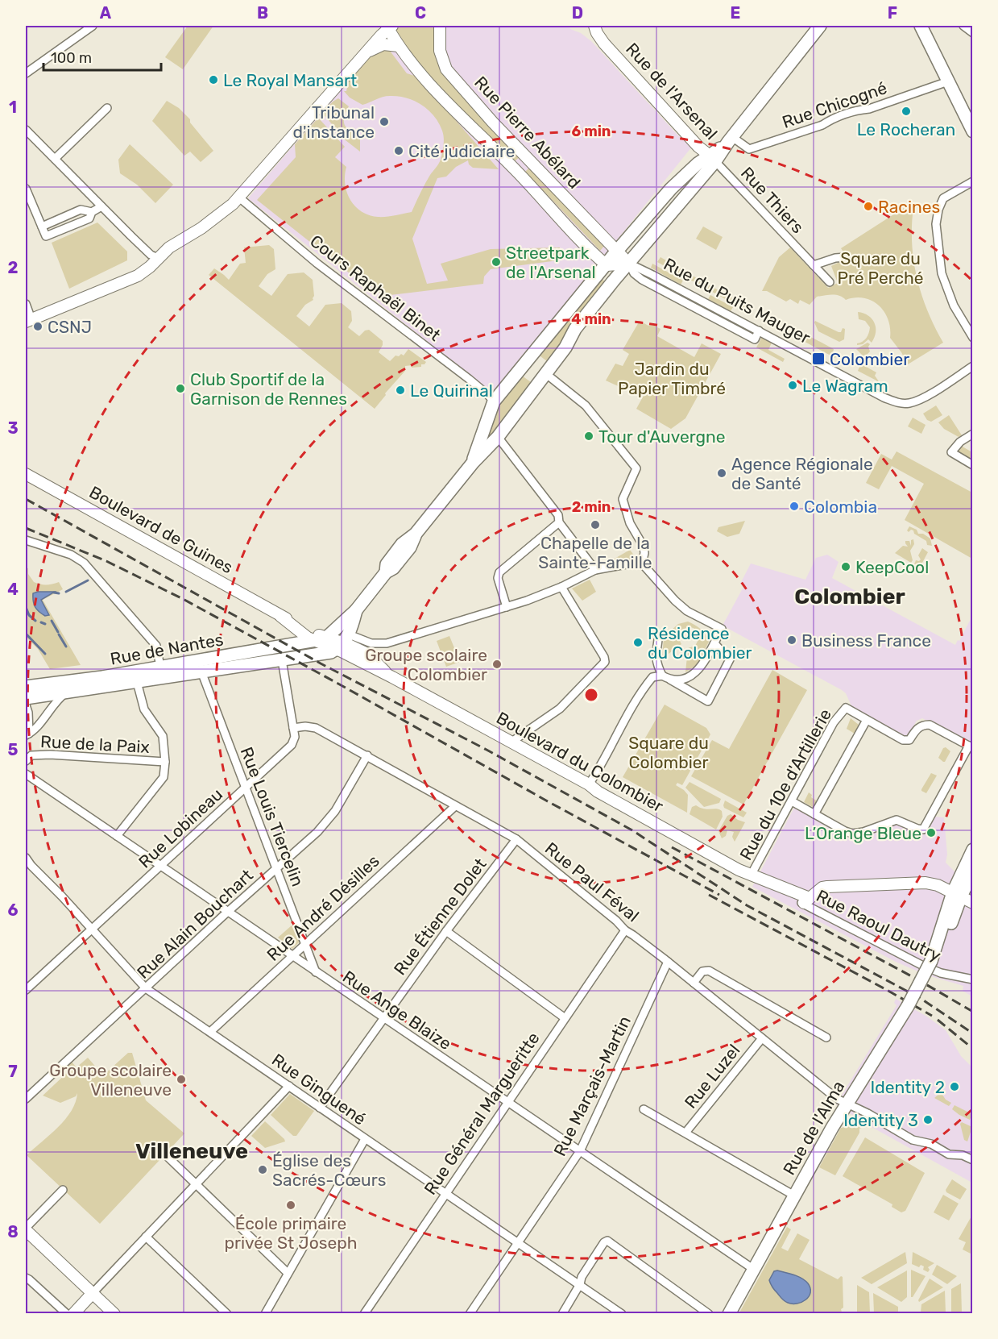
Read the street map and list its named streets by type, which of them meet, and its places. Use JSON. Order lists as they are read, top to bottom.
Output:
{
  "streets": {
    "main road": ["Rue de Nantes", "Rue de l'Alma"],
    "street": [
      "Rue de l'Arsenal",
      "Rue Chicogné",
      "Rue Pierre Abélard",
      "Rue Thiers",
      "Cours Raphaël Binet",
      "Rue du Puits Mauger",
      "Boulevard de Guines",
      "Rue de la Paix",
      "Boulevard du Colombier",
      "Rue du 10e d'Artillerie",
      "Rue Louis Tiercelin",
      "Rue Lobineau",
      "Rue Paul Féval",
      "Rue André Désilles",
      "Rue Étienne Dolet",
      "Rue Alain Bouchart",
      "Rue Raoul Dautry",
      "Rue Ange Blaize",
      "Rue Luzel",
      "Rue Marçais-Martin",
      "Rue Ginguené",
      "Rue Général Margueritte"
    ]
  },
  "crossings": [
    ["Rue de l'Arsenal", "Rue Thiers"],
    ["Rue Pierre Abélard", "Rue du Puits Mauger"],
    ["Boulevard de Guines", "Rue de Nantes"],
    ["Boulevard de Guines", "Boulevard du Colombier"],
    ["Rue de Nantes", "Boulevard du Colombier"],
    ["Rue de Nantes", "Rue Louis Tiercelin"],
    ["Rue de Nantes", "Rue Lobineau"],
    ["Boulevard du Colombier", "Rue du 10e d'Artillerie"],
    ["Boulevard du Colombier", "Rue Raoul Dautry"],
    ["Rue Louis Tiercelin", "Rue Lobineau"],
    ["Rue Louis Tiercelin", "Rue André Désilles"],
    ["Rue Louis Tiercelin", "Rue Alain Bouchart"],
    ["Rue Louis Tiercelin", "Rue Ange Blaize"],
    ["Rue Lobineau", "Rue Paul Féval"],
    ["Rue Lobineau", "Rue Ange Blaize"],
    ["Rue Lobineau", "Rue Ginguené"],
    ["Rue Paul Féval", "Rue André Désilles"],
    ["Rue Paul Féval", "Rue Étienne Dolet"],
    ["Rue Paul Féval", "Rue Alain Bouchart"],
    ["Rue Paul Féval", "Rue Luzel"],
    ["Rue Paul Féval", "Rue Marçais-Martin"],
    ["Rue Paul Féval", "Rue Général Margueritte"],
    ["Rue Paul Féval", "Rue de l'Alma"],
    ["Rue André Désilles", "Rue Ange Blaize"],
    ["Rue André Désilles", "Rue Ginguené"],
    ["Rue Étienne Dolet", "Rue Ange Blaize"],
    ["Rue Étienne Dolet", "Rue Ginguené"],
    ["Rue Alain Bouchart", "Rue Ange Blaize"],
    ["Rue Alain Bouchart", "Rue Ginguené"],
    ["Rue Ange Blaize", "Rue Marçais-Martin"],
    ["Rue Ange Blaize", "Rue Général Margueritte"],
    ["Rue Ange Blaize", "Rue de l'Alma"],
    ["Rue Marçais-Martin", "Rue Ginguené"],
    ["Rue Ginguené", "Rue Général Margueritte"]
  ],
  "districts": ["Colombier", "Villeneuve"],
  "parks": ["Square du Pré Perché", "Jardin du Papier Timbré", "Square du Colombier"],
  "places": {
    "other": [
      "Le Royal Mansart",
      "Le Rocheran",
      "Tribunal d'instance",
      "Cité judiciaire",
      "Racines",
      "Streetpark de l'Arsenal",
      "CSNJ",
      "Le Wagram",
      "Club Sportif de la Garnison de Rennes",
      "Le Quirinal",
      "Tour d'Auvergne",
      "Agence Régionale de Santé",
      "Colombia",
      "Chapelle de la Sainte-Famille",
      "KeepCool",
      "Business France",
      "Résidence du Colombier",
      "Groupe scolaire Colombier",
      "L’Orange Bleue",
      "Groupe scolaire Villeneuve",
      "Identity 2",
      "Identity 3",
      "Église des Sacrés-Cœurs",
      "École primaire privée St Joseph"
    ],
    "transit": ["Colombier"]
  },
  "scale_bar": "100 m",
  "grid": {
    "columns": [
      "A",
      "B",
      "C",
      "D",
      "E",
      "F"
    ],
    "rows": [
      "1",
      "2",
      "3",
      "4",
      "5",
      "6",
      "7",
      "8"
    ]
  },
  "rings": ["6 min", "4 min", "2 min"]
}
